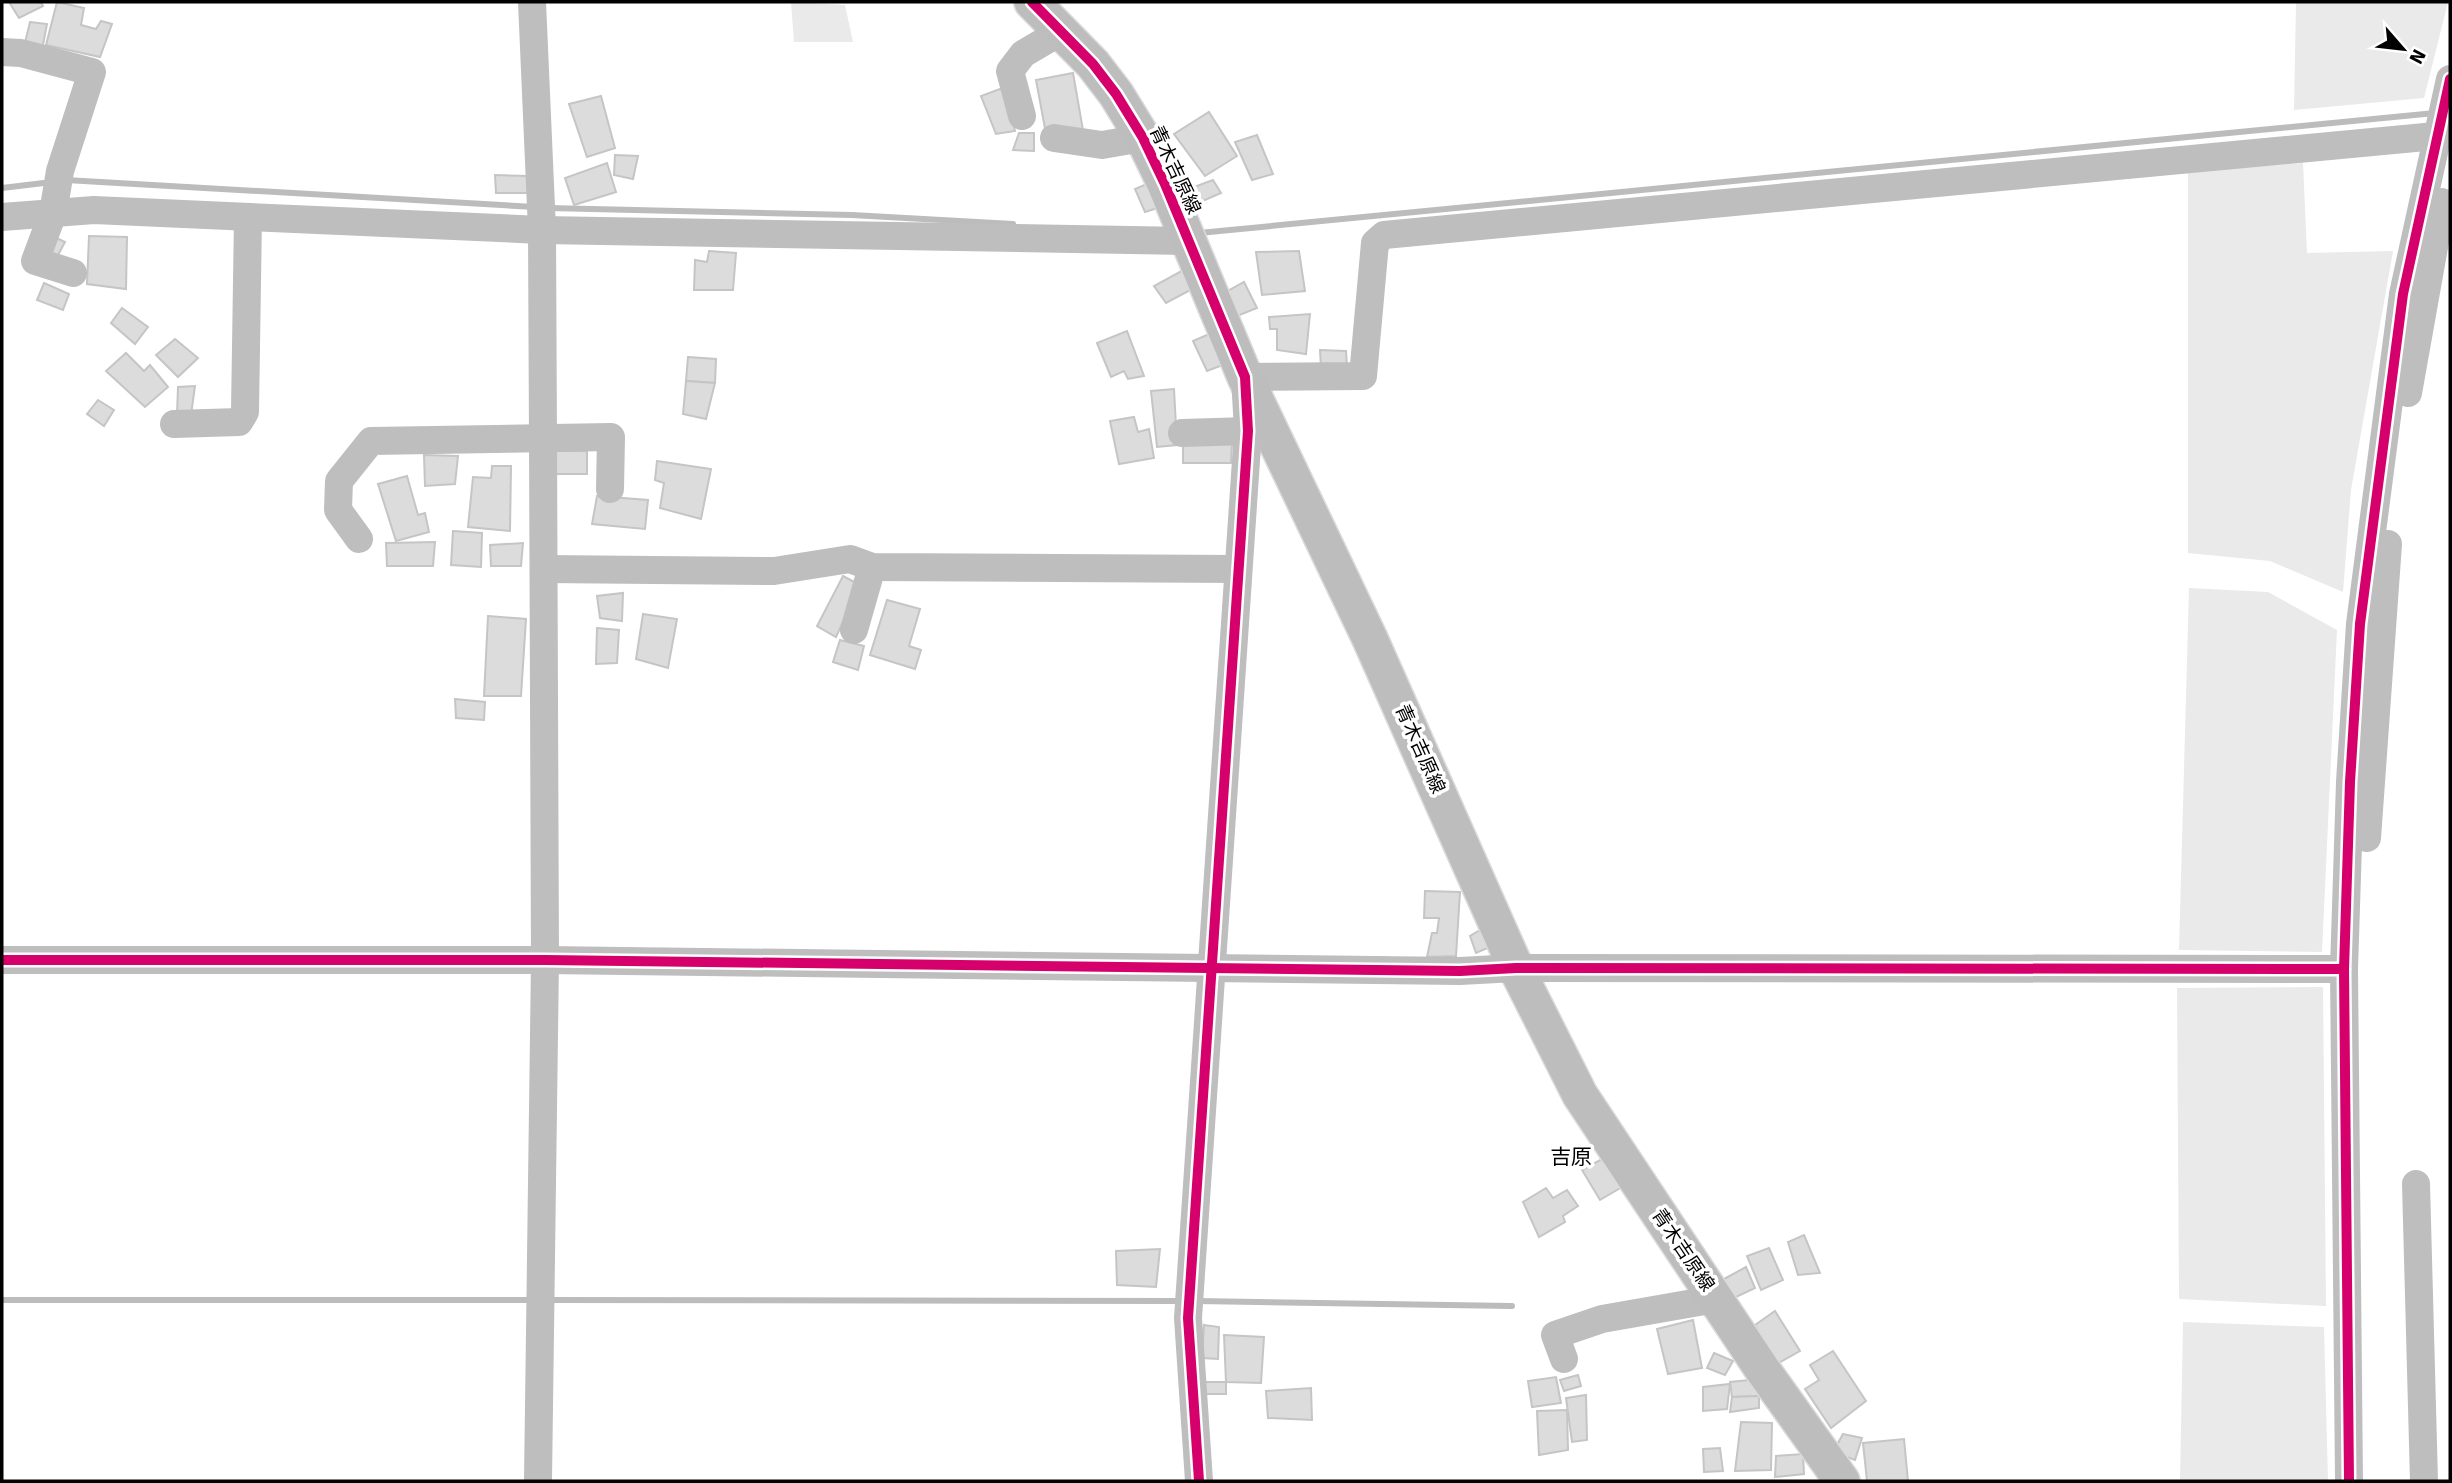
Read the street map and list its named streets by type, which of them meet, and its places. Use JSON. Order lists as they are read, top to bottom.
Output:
{
  "streets": {
    "main road": ["青木吉原線"]
  },
  "districts": ["吉原"],
  "north": "bottom right"
}
